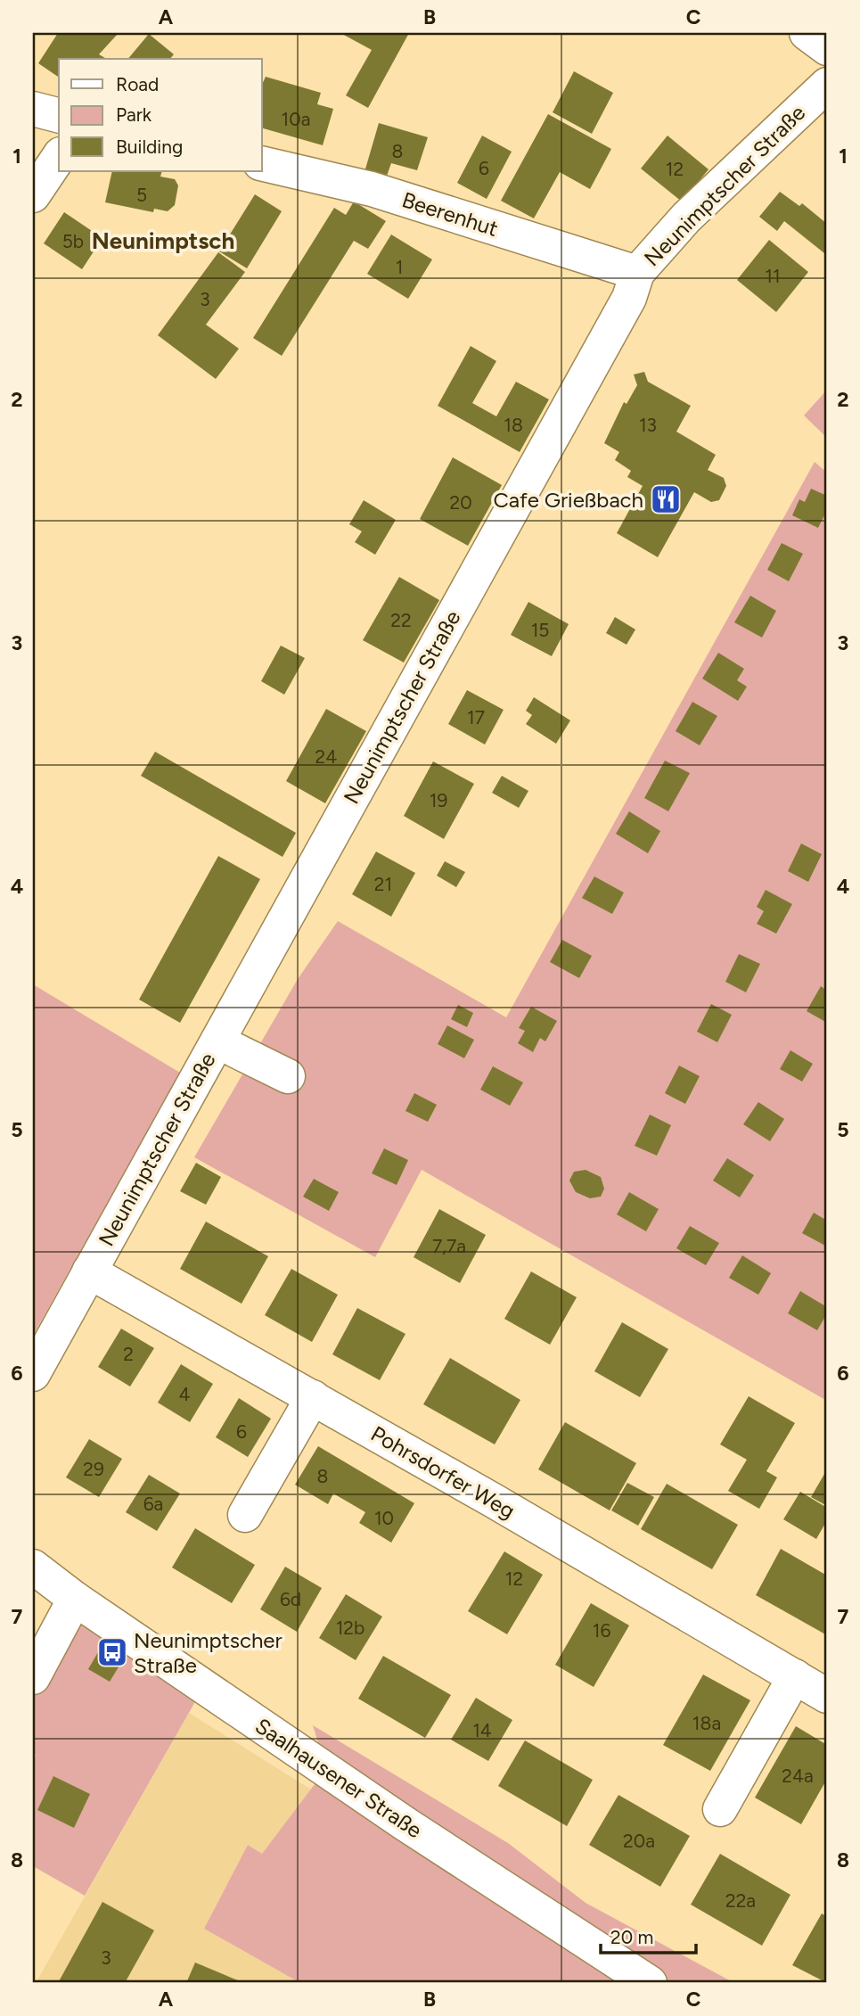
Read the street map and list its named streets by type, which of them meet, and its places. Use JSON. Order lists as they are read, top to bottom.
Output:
{
  "streets": {
    "street": [
      "Neunimptscher Straße",
      "Beerenhut",
      "Pohrsdorfer Weg",
      "Saalhausener Straße"
    ]
  },
  "crossings": [
    ["Neunimptscher Straße", "Beerenhut"],
    ["Neunimptscher Straße", "Pohrsdorfer Weg"]
  ],
  "districts": ["Neunimptsch"],
  "places": {
    "restaurant": ["Cafe Grießbach"],
    "bus stop": ["Neunimptscher Straße"]
  },
  "house_numbers": [
    "10a",
    "8",
    "6",
    "12",
    "5",
    "5b",
    "1",
    "11",
    "3",
    "18",
    "13",
    "20",
    "22",
    "15",
    "17",
    "24",
    "19",
    "21",
    "7,7a",
    "2",
    "4",
    "6",
    "29",
    "8",
    "6a",
    "10",
    "12",
    "6d",
    "12b",
    "16",
    "18a",
    "14",
    "24a",
    "20a",
    "22a",
    "3"
  ],
  "legend": ["Road", "Park", "Building"],
  "scale_bar": "20 m",
  "grid": {
    "columns": ["A", "B", "C"],
    "rows": [
      "1",
      "2",
      "3",
      "4",
      "5",
      "6",
      "7",
      "8"
    ]
  }
}
